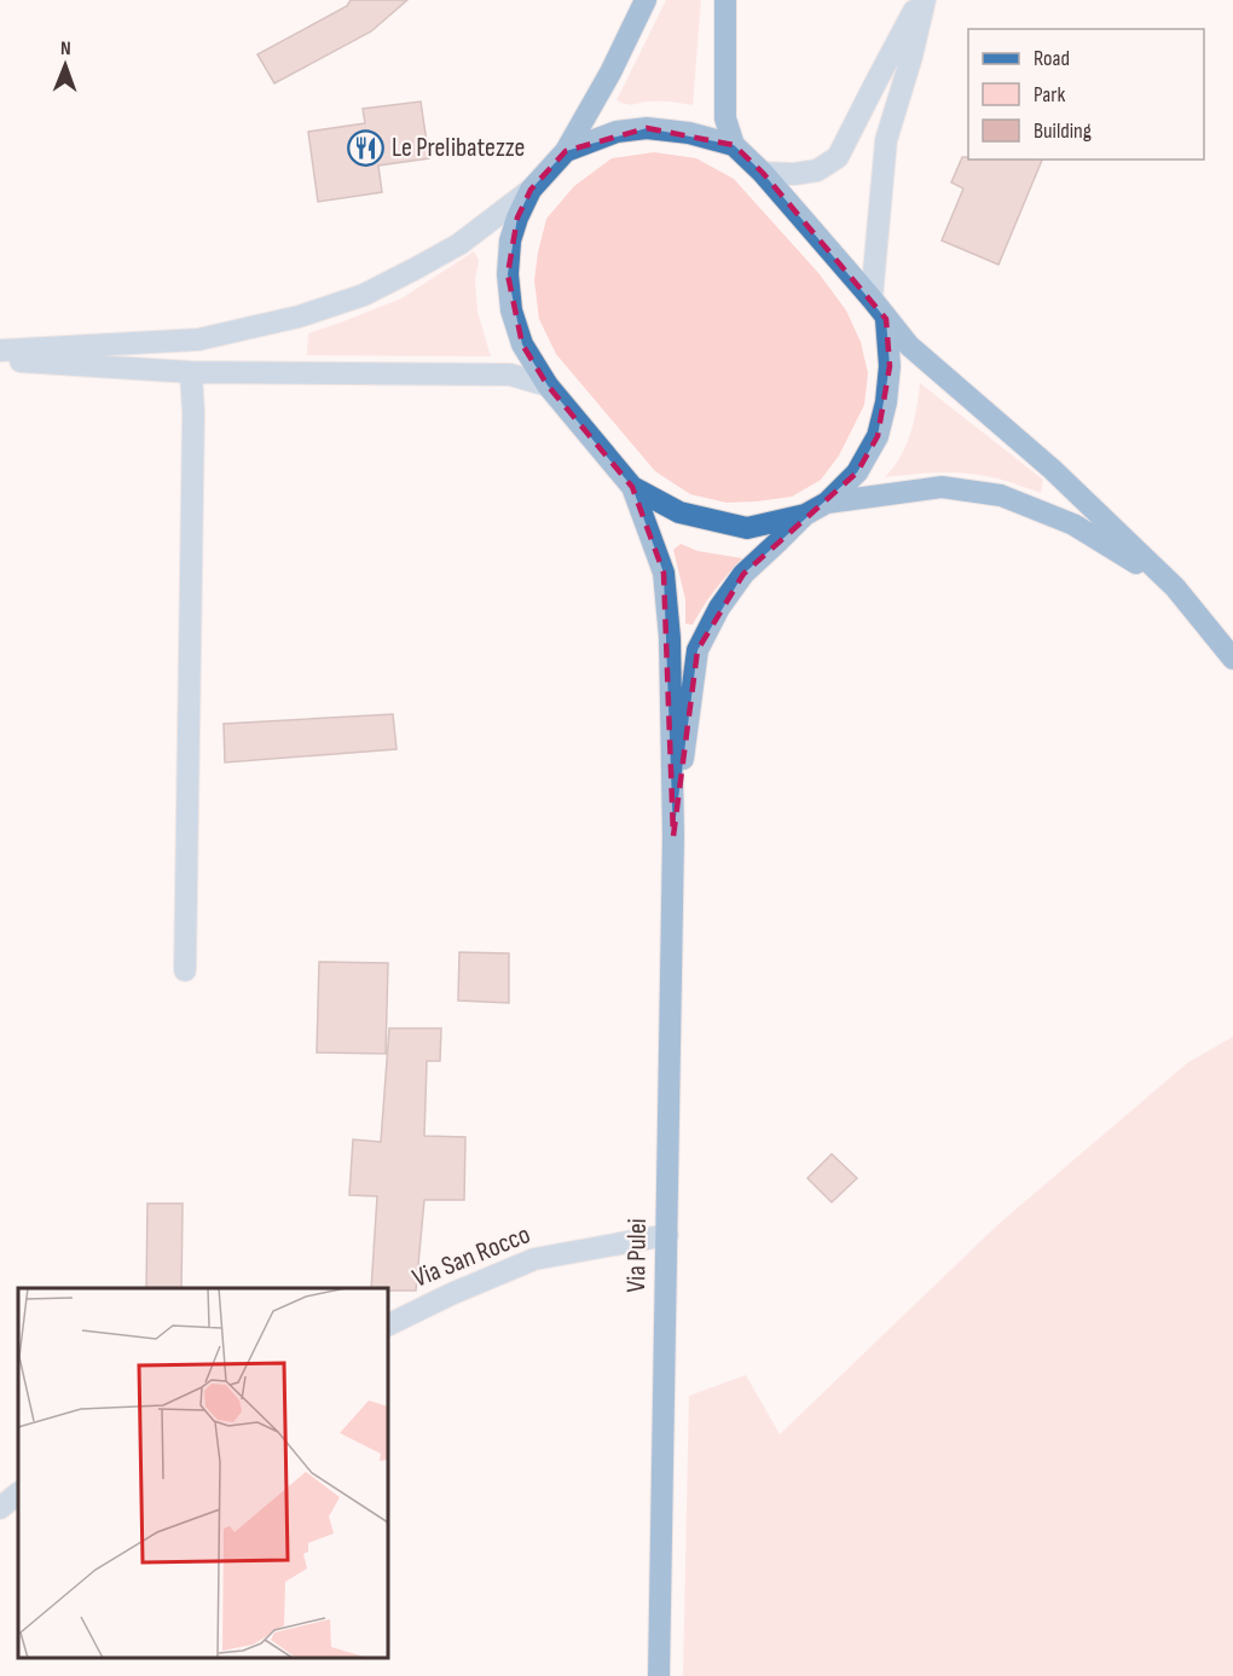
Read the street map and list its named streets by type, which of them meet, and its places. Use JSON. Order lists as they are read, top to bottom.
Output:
{
  "streets": {
    "main road": ["Via Pulei"],
    "street": ["Via San Rocco"]
  },
  "crossings": [
    ["Via Pulei", "Via San Rocco"]
  ],
  "places": {
    "restaurant": ["Le Prelibatezze"]
  },
  "legend": ["Road", "Park", "Building"],
  "north": "top"
}
